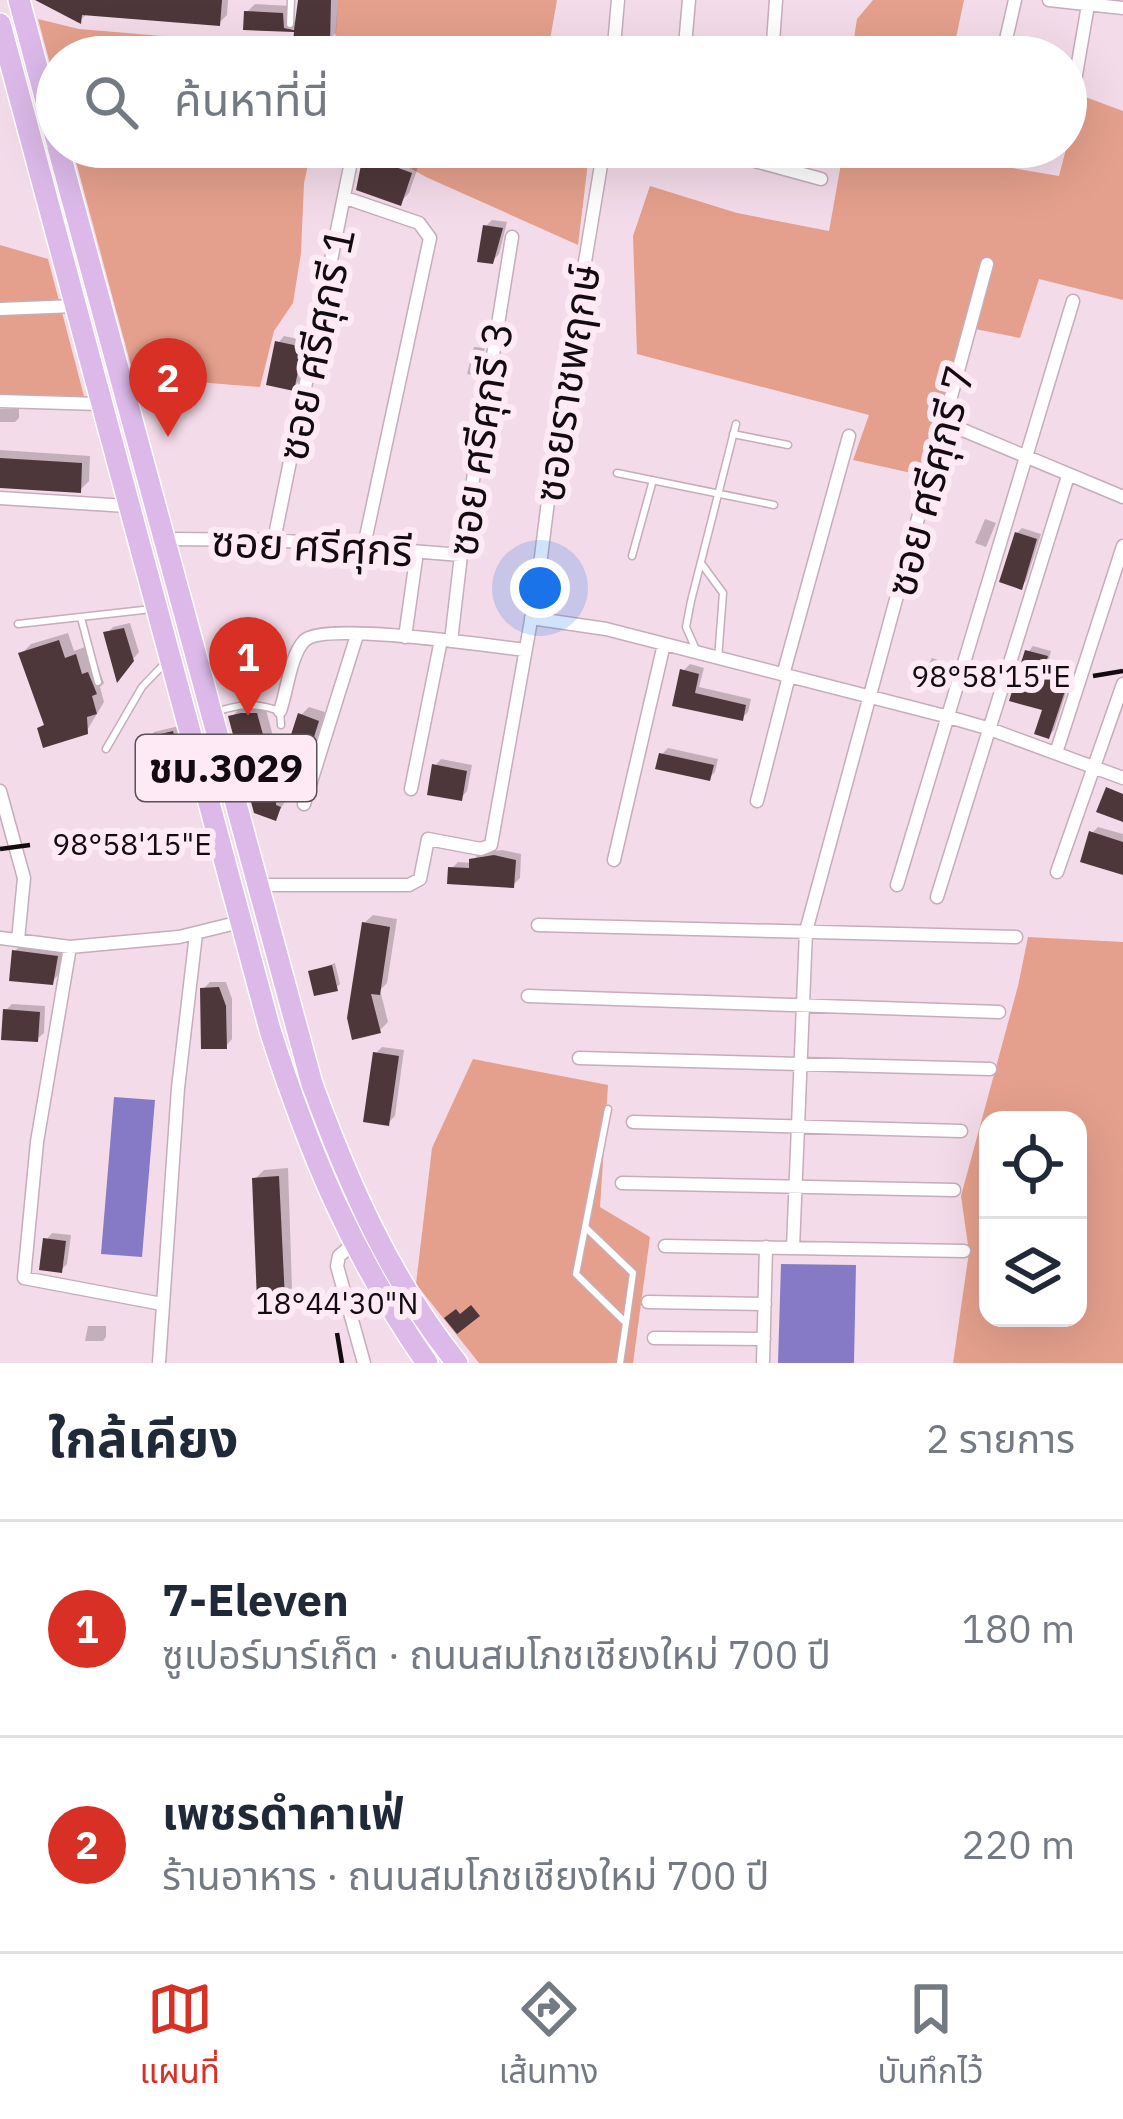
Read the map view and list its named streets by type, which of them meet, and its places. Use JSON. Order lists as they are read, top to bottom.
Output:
{
  "streets": {
    "main road": ["ชม.3029"],
    "street": [
      "ซอย ศรีศุกรี 1",
      "ซอยราชพฤกษ์",
      "ซอย ศรีศุกรี 3",
      "ซอย ศรีศุกรี 7",
      "ซอย ศรีศุกรี"
    ]
  },
  "crossings": [
    ["ซอย ศรีศุกรี 1", "ซอย ศรีศุกรี"],
    ["ซอยราชพฤกษ์", "ชม.3029"],
    ["ซอย ศรีศุกรี 3", "ซอย ศรีศุกรี"],
    ["ซอย ศรีศุกรี", "ชม.3029"]
  ],
  "page": {
    "search": "ค้นหาที่นี่",
    "pins": ["2", "1"],
    "heading": ["ใกล้เคียง", "2 รายการ"],
    "list": [
      {
        "mark": "1",
        "name": "7-Eleven",
        "note": "ซูเปอร์มาร์เก็ต · ถนนสมโภชเชียงใหม่ 700 ปี",
        "value": "180 m"
      },
      {
        "mark": "2",
        "name": "เพชรดำคาเฟ่",
        "note": "ร้านอาหาร · ถนนสมโภชเชียงใหม่ 700 ปี",
        "value": "220 m"
      }
    ],
    "nav": ["แผนที่", "เส้นทาง", "บันทึกไว้"]
  },
  "coordinates": ["98°58'15\"E", "18°44'30\"N"]
}
